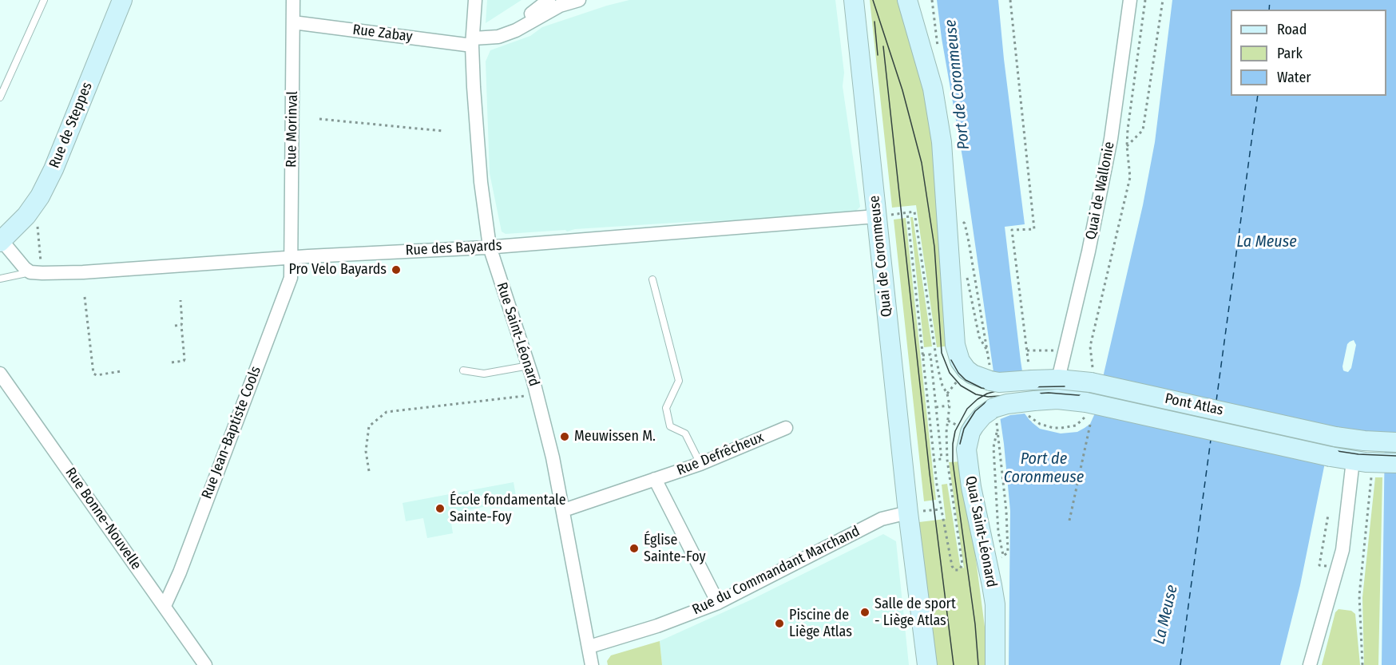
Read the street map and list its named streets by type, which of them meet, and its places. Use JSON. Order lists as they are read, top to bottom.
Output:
{
  "streets": {
    "street": [
      "Rue Zabay",
      "Rue de Steppes",
      "Rue Morinval",
      "Quai de Wallonie",
      "Rue des Bayards",
      "Quai de Coronmeuse",
      "Rue Saint-Léonard",
      "Pont Atlas",
      "Rue Jean-Baptiste Cools",
      "Rue Defrêcheux",
      "Rue Bonne-Nouvelle",
      "Quai Saint-Léonard",
      "Rue du Commandant Marchand"
    ]
  },
  "crossings": [
    ["Rue Zabay", "Rue Morinval"],
    ["Rue Zabay", "Rue Saint-Léonard"],
    ["Rue Morinval", "Rue des Bayards"],
    ["Rue Morinval", "Rue Jean-Baptiste Cools"],
    ["Quai de Wallonie", "Pont Atlas"],
    ["Rue des Bayards", "Quai de Coronmeuse"],
    ["Rue des Bayards", "Rue Saint-Léonard"],
    ["Rue des Bayards", "Rue Jean-Baptiste Cools"],
    ["Quai de Coronmeuse", "Rue du Commandant Marchand"],
    ["Rue Saint-Léonard", "Rue Defrêcheux"],
    ["Rue Saint-Léonard", "Rue du Commandant Marchand"],
    ["Pont Atlas", "Quai Saint-Léonard"],
    ["Rue Jean-Baptiste Cools", "Rue Bonne-Nouvelle"]
  ],
  "water": ["Port de Coronmeuse", "La Meuse"],
  "places": [
    "Pro Velo Bayards",
    "Meuwissen M.",
    "École fondamentale Sainte-Foy",
    "Église Sainte-Foy",
    "Salle de sport - Liège Atlas",
    "Piscine de Liège Atlas"
  ],
  "legend": ["Road", "Park", "Water"]
}
